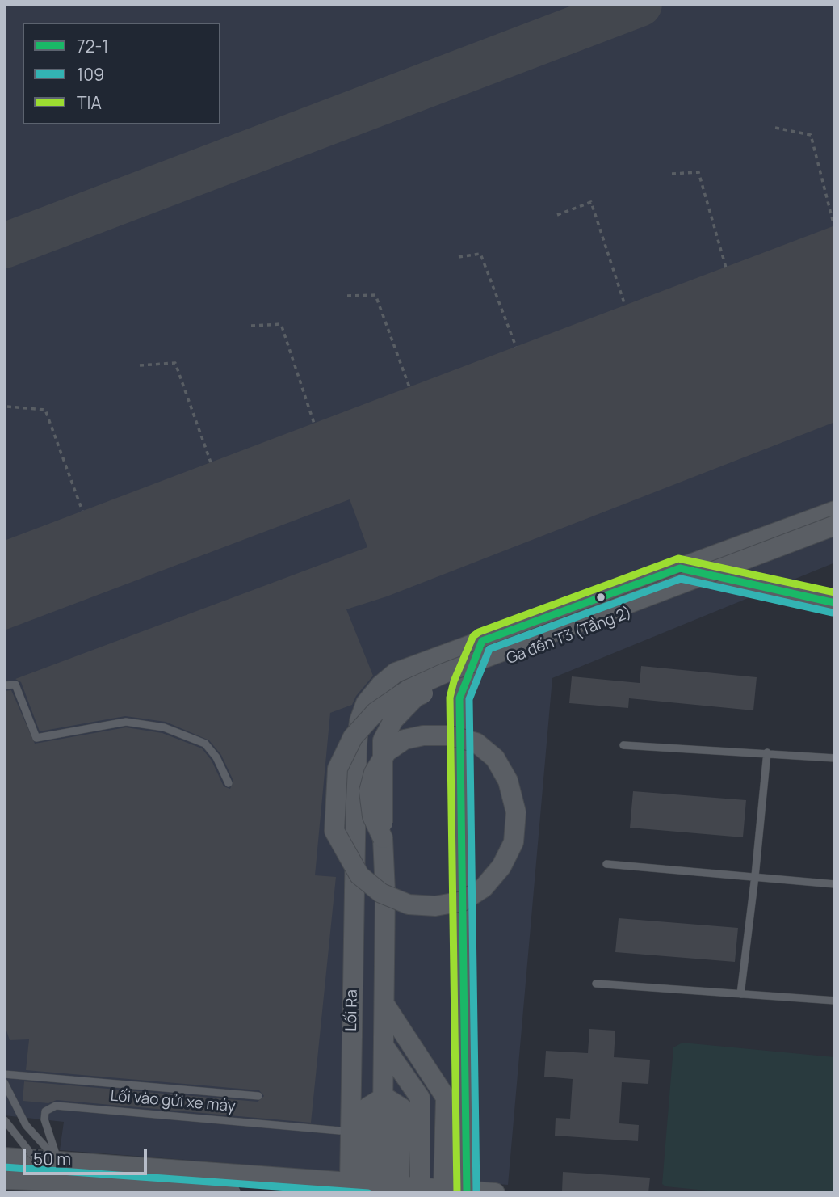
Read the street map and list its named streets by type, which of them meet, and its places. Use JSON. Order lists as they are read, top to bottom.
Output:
{
  "streets": {
    "street": ["Ga đến T3 (Tầng 2)", "Lối Ra"],
    "lane": ["Lối vào gửi xe máy"]
  },
  "crossings": [
    ["Ga đến T3 (Tầng 2)", "Lối Ra"],
    ["Lối Ra", "Lối vào gửi xe máy"]
  ],
  "lines": ["transit line TIA", "transit line 72-1", "transit line 109"],
  "legend": ["72-1", "109", "TIA"],
  "scale_bar": "50 m"
}
